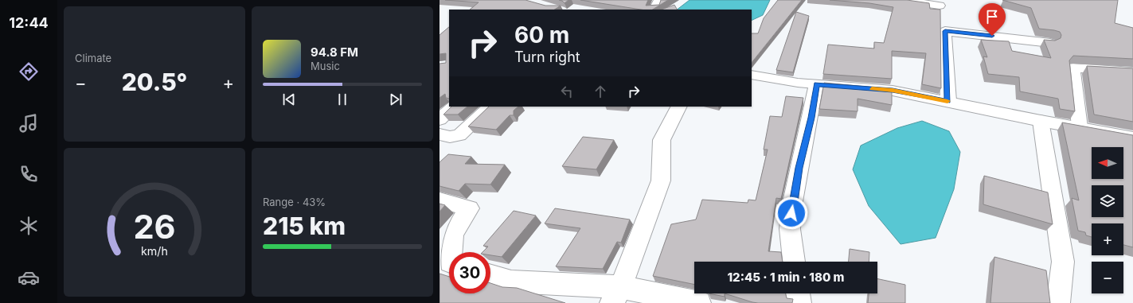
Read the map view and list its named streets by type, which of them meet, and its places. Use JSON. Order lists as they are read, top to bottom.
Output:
{
  "north": "left",
  "page": {
    "tabs": "12:44",
    "tile": [
      "Climate",
      ["Range · 43%", "215 km"]
    ],
    "turn": ["60 m", "Turn right"],
    "song": ["94.8 FM", "Music"],
    "heat": ["−", "20.5°", "+"],
    "map_buttons": ["+", "−"],
    "limit": "30",
    "trip": "12:45 · 1 min · 180 m",
    "gauge": ["26", "km/h"]
  }
}
